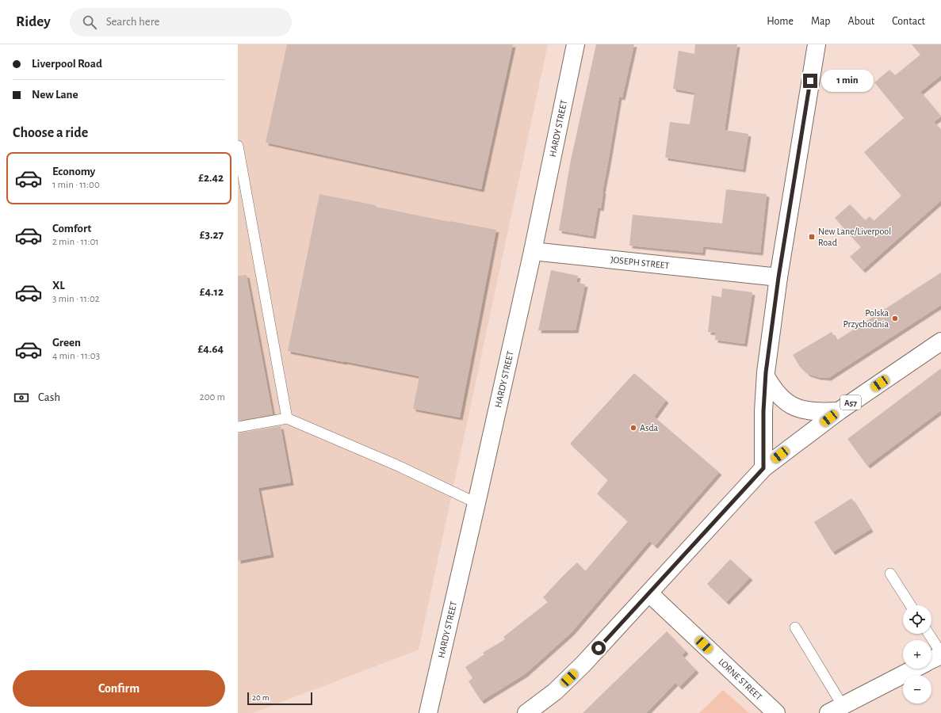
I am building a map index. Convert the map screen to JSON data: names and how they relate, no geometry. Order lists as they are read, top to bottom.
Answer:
{
  "streets": {
    "street": [
      "HARDY STREET",
      "JOSEPH STREET",
      "A57",
      "LORNE STREET"
    ]
  },
  "crossings": [
    ["HARDY STREET", "JOSEPH STREET"],
    ["A57", "LORNE STREET"]
  ],
  "places": {
    "transit": ["New Lane/Liverpool Road"],
    "other": ["Polska Przychodnia", "Asda"]
  },
  "scale_bar": "20 m",
  "page": {
    "header": "Ridey",
    "search": "Search here",
    "nav": [
      "Home",
      "Map",
      "About",
      "Contact"
    ],
    "banner": ["Liverpool Road", "New Lane"],
    "bubble": "1 min",
    "heading": "Choose a ride",
    "list": [
      {
        "name": "Economy",
        "note": "1 min · 11:00",
        "value": "£2.42"
      },
      {
        "name": "Comfort",
        "note": "2 min · 11:01",
        "value": "£3.27"
      },
      {
        "name": "XL",
        "note": "3 min · 11:02",
        "value": "£4.12"
      },
      {
        "name": "Green",
        "note": "4 min · 11:03",
        "value": "£4.64"
      }
    ],
    "pay": ["Cash", "200 m"],
    "map_buttons": ["+", "−"],
    "buttons": "Confirm",
    "scale": "20 m"
  }
}
